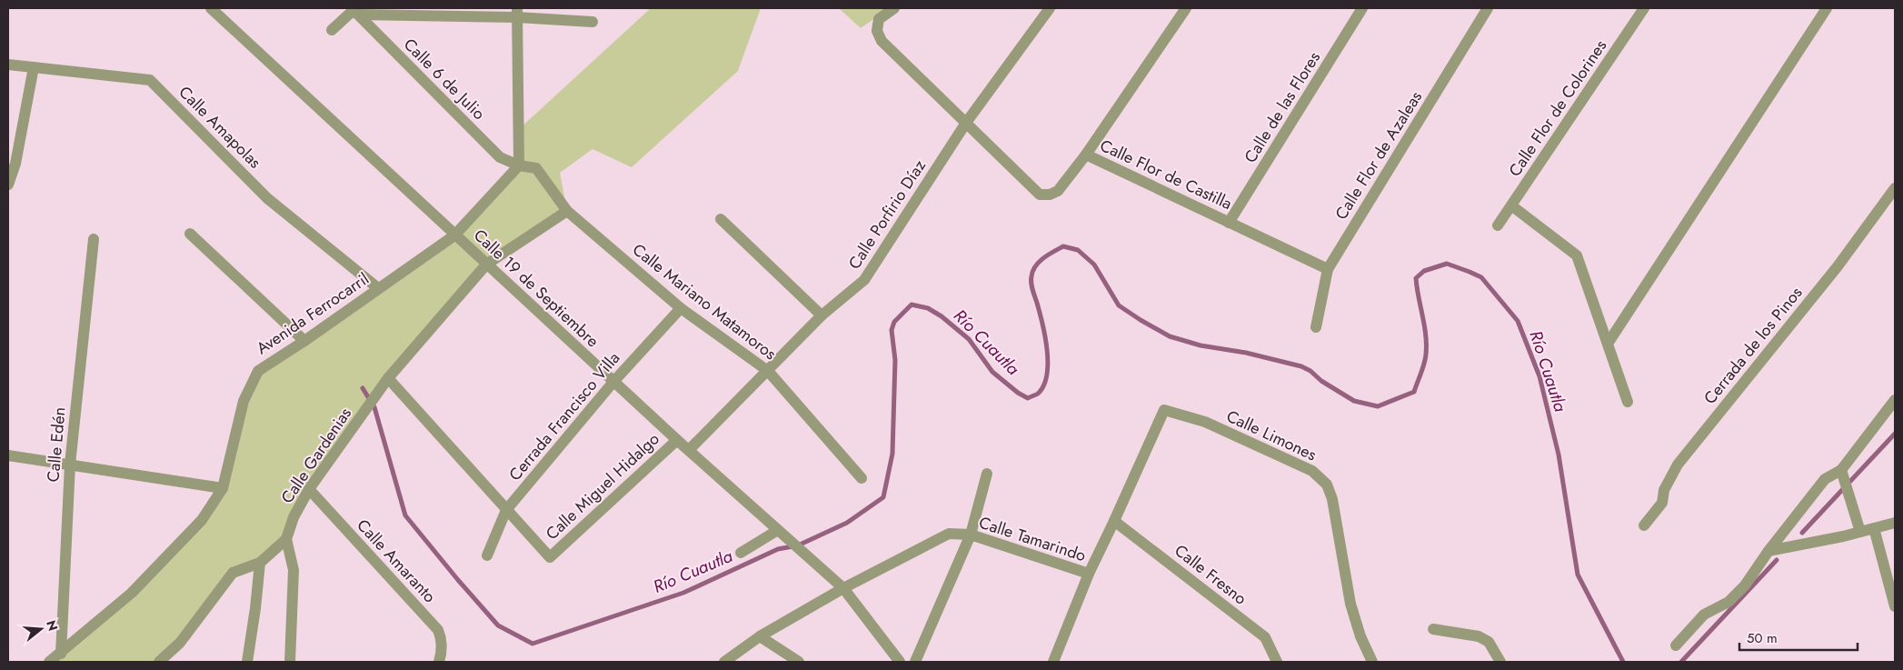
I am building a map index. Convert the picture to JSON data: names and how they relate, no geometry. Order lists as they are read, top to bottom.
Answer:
{
  "streets": {
    "street": [
      "Calle 6 de Julio",
      "Calle de las Flores",
      "Calle Flor de Colorines",
      "Calle Amapolas",
      "Calle Flor de Azaleas",
      "Calle Flor de Castilla",
      "Calle Porfirio Díaz",
      "Calle 19 de Septiembre",
      "Calle Mariano Matamoros",
      "Avenida Ferrocarril",
      "Cerrada de los Pinos",
      "Cerrada Francisco Villa",
      "Calle Limones",
      "Calle Edén",
      "Calle Gardenias",
      "Calle Miguel Hidalgo",
      "Calle Tamarindo",
      "Calle Amaranto",
      "Calle Fresno"
    ]
  },
  "crossings": [
    ["Calle 6 de Julio", "Calle Mariano Matamoros"],
    ["Calle 6 de Julio", "Avenida Ferrocarril"],
    ["Calle de las Flores", "Calle Flor de Castilla"],
    ["Calle Amapolas", "Avenida Ferrocarril"],
    ["Calle Flor de Azaleas", "Calle Flor de Castilla"],
    ["Calle Flor de Castilla", "Calle Porfirio Díaz"],
    ["Calle Porfirio Díaz", "Calle 19 de Septiembre"],
    ["Calle Porfirio Díaz", "Calle Mariano Matamoros"],
    ["Calle 19 de Septiembre", "Avenida Ferrocarril"],
    ["Calle 19 de Septiembre", "Cerrada Francisco Villa"],
    ["Calle 19 de Septiembre", "Calle Gardenias"],
    ["Calle 19 de Septiembre", "Calle Miguel Hidalgo"],
    ["Calle 19 de Septiembre", "Calle Tamarindo"],
    ["Calle Mariano Matamoros", "Avenida Ferrocarril"],
    ["Calle Mariano Matamoros", "Cerrada Francisco Villa"],
    ["Avenida Ferrocarril", "Calle Edén"],
    ["Cerrada Francisco Villa", "Calle Miguel Hidalgo"],
    ["Calle Limones", "Calle Fresno"],
    ["Calle Gardenias", "Calle Amaranto"]
  ],
  "water": ["Río Cuautla"],
  "scale_bar": "50 m",
  "north": "right"
}
